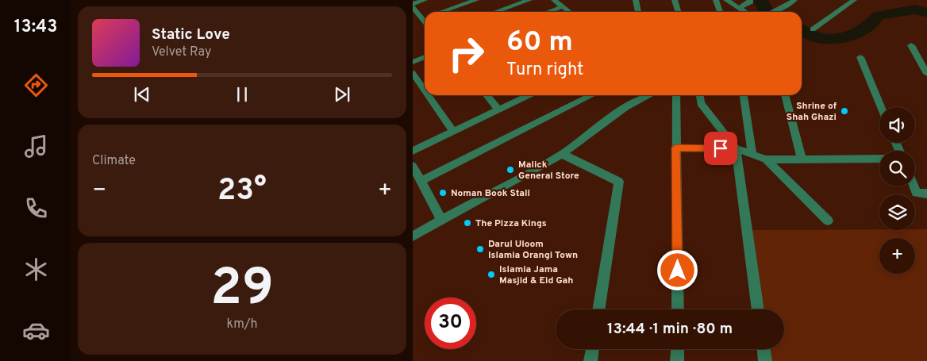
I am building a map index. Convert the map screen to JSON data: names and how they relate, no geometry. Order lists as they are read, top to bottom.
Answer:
{
  "places": [
    "Shrine of Shah Ghazi",
    "Malick General Store",
    "Noman Book Stall",
    "The Pizza Kings",
    "Darul Uloom Islamia Orangi Town",
    "Islamia Jama Masjid & Eid Gah"
  ],
  "page": {
    "tabs": "13:43",
    "turn": ["60 m", "Turn right"],
    "song": ["Static Love", "Velvet Ray"],
    "map_buttons": "+",
    "tile": [
      "Climate",
      ["29", "km/h"]
    ],
    "heat": ["−", "23°", "+"],
    "limit": "30",
    "trip": "13:44 · 1 min · 80 m"
  }
}
